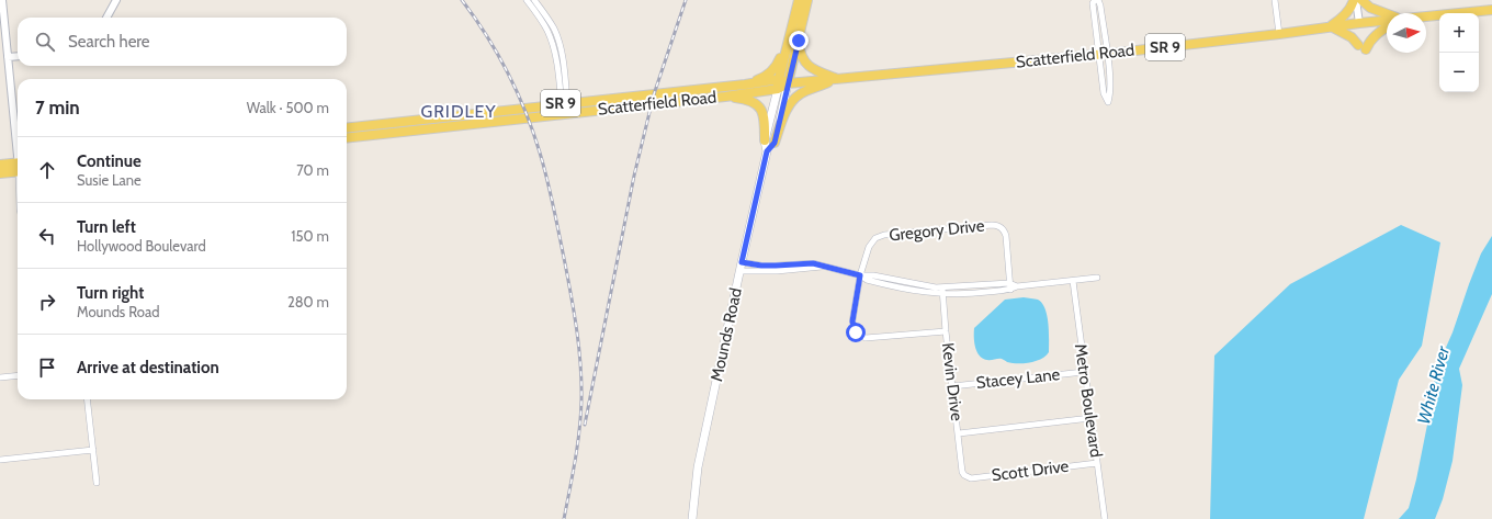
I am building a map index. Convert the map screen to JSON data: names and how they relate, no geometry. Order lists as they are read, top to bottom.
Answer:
{
  "streets": {
    "main road": ["SR 9", "Scatterfield Road", "Mounds Road"],
    "street": [
      "Gregory Drive",
      "Stacey Lane",
      "Kevin Drive",
      "Metro Boulevard",
      "Scott Drive"
    ]
  },
  "crossings": [
    ["Scatterfield Road", "Mounds Road"],
    ["Gregory Drive", "Kevin Drive"],
    ["Stacey Lane", "Kevin Drive"],
    ["Stacey Lane", "Metro Boulevard"],
    ["Kevin Drive", "Scott Drive"],
    ["Metro Boulevard", "Scott Drive"]
  ],
  "districts": ["GRIDLEY"],
  "water": ["White River"],
  "north": "right",
  "page": {
    "map_buttons": ["+", "−"],
    "search": "Search here",
    "heading": ["7 min", "Walk · 500 m"],
    "list": [
      ["Continue", "Susie Lane", "70 m"],
      ["Turn left", "Hollywood Boulevard", "150 m"],
      ["Turn right", "Mounds Road", "280 m"],
      "Arrive at destination"
    ]
  }
}
